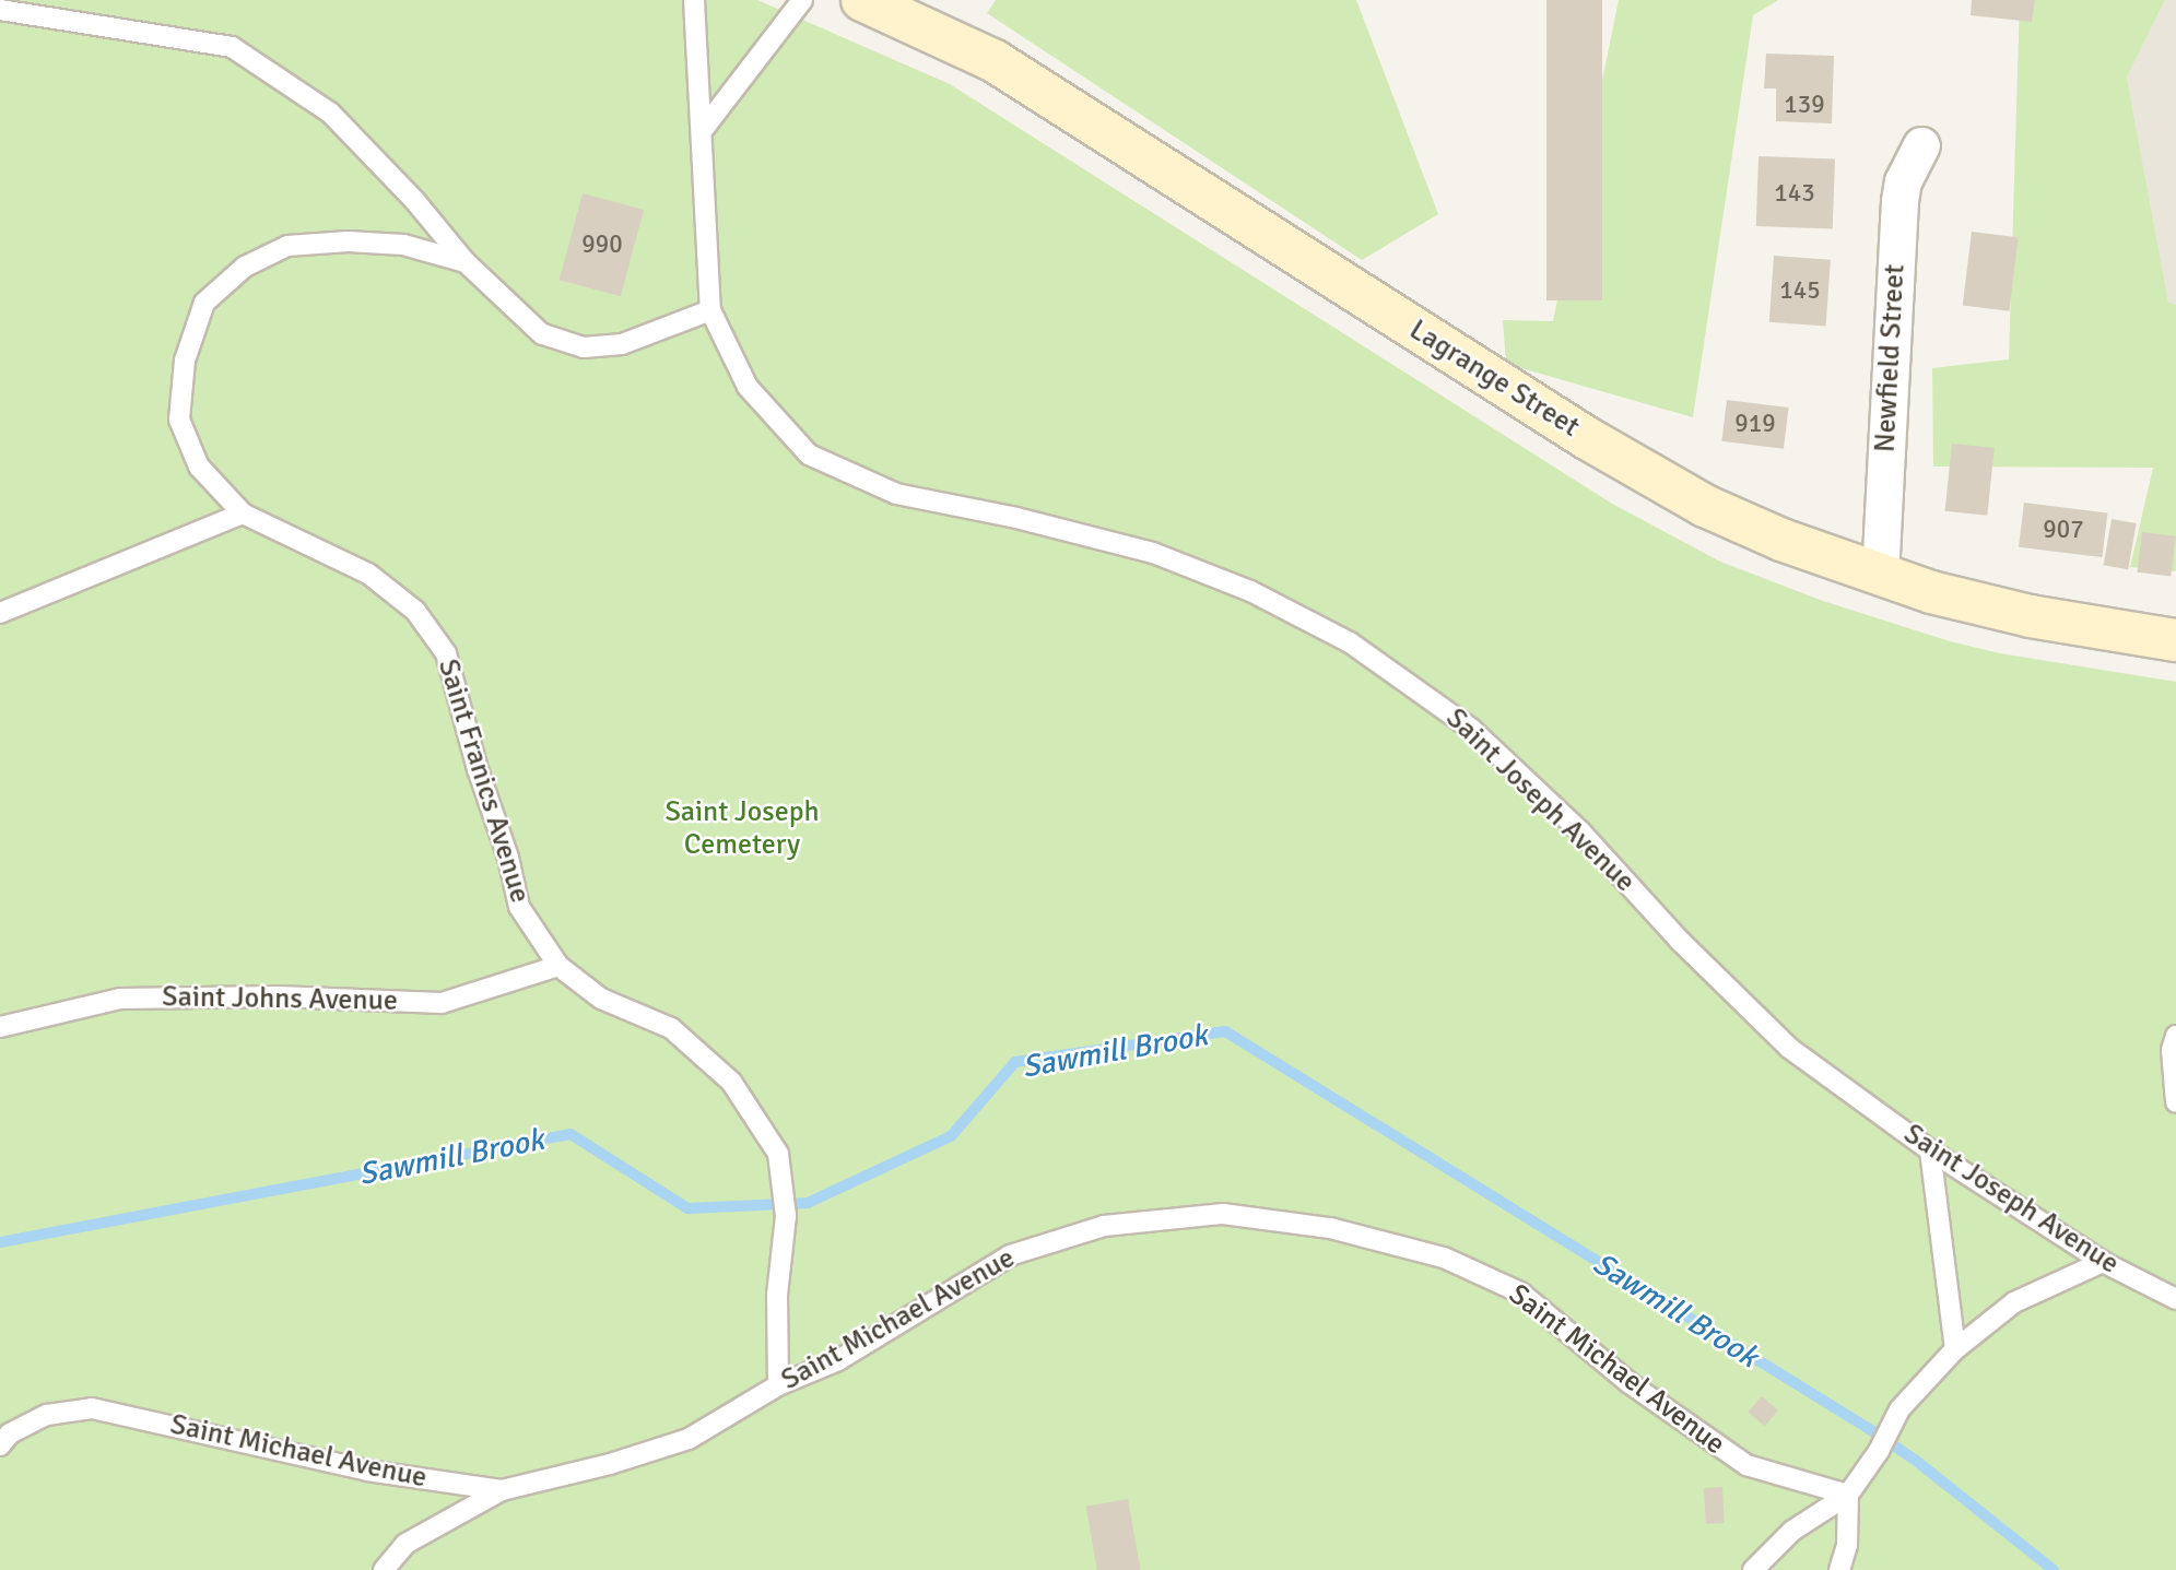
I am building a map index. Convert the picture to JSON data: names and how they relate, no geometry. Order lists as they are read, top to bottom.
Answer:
{
  "streets": {
    "main road": ["Lagrange Street"],
    "street": ["Newfield Street"],
    "lane": [
      "Saint Franics Avenue",
      "Saint Joseph Avenue",
      "Saint Johns Avenue",
      "Saint Michael Avenue"
    ]
  },
  "crossings": [
    ["Newfield Street", "Lagrange Street"],
    ["Saint Franics Avenue", "Saint Joseph Avenue"],
    ["Saint Franics Avenue", "Saint Johns Avenue"]
  ],
  "water": ["Sawmill Brook"],
  "parks": ["Saint Joseph Cemetery"],
  "house_numbers": [
    "139",
    "143",
    "990",
    "145",
    "919",
    "907"
  ]
}
